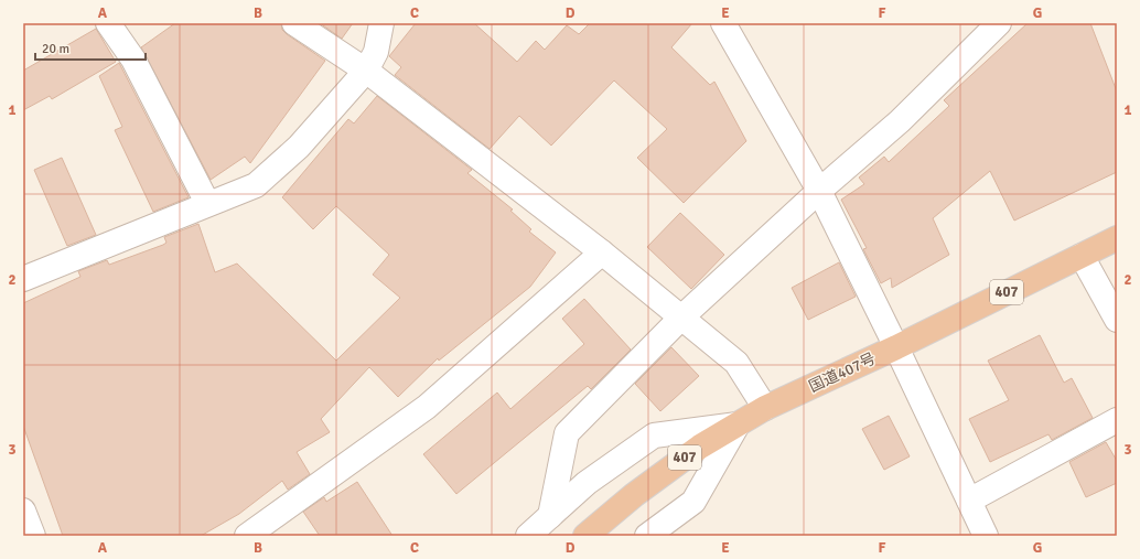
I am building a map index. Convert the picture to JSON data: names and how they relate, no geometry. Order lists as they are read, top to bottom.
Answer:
{
  "streets": {
    "highway": ["407", "国道407号"]
  },
  "scale_bar": "20 m",
  "grid": {
    "columns": [
      "A",
      "B",
      "C",
      "D",
      "E",
      "F",
      "G"
    ],
    "rows": ["1", "2", "3"]
  }
}
